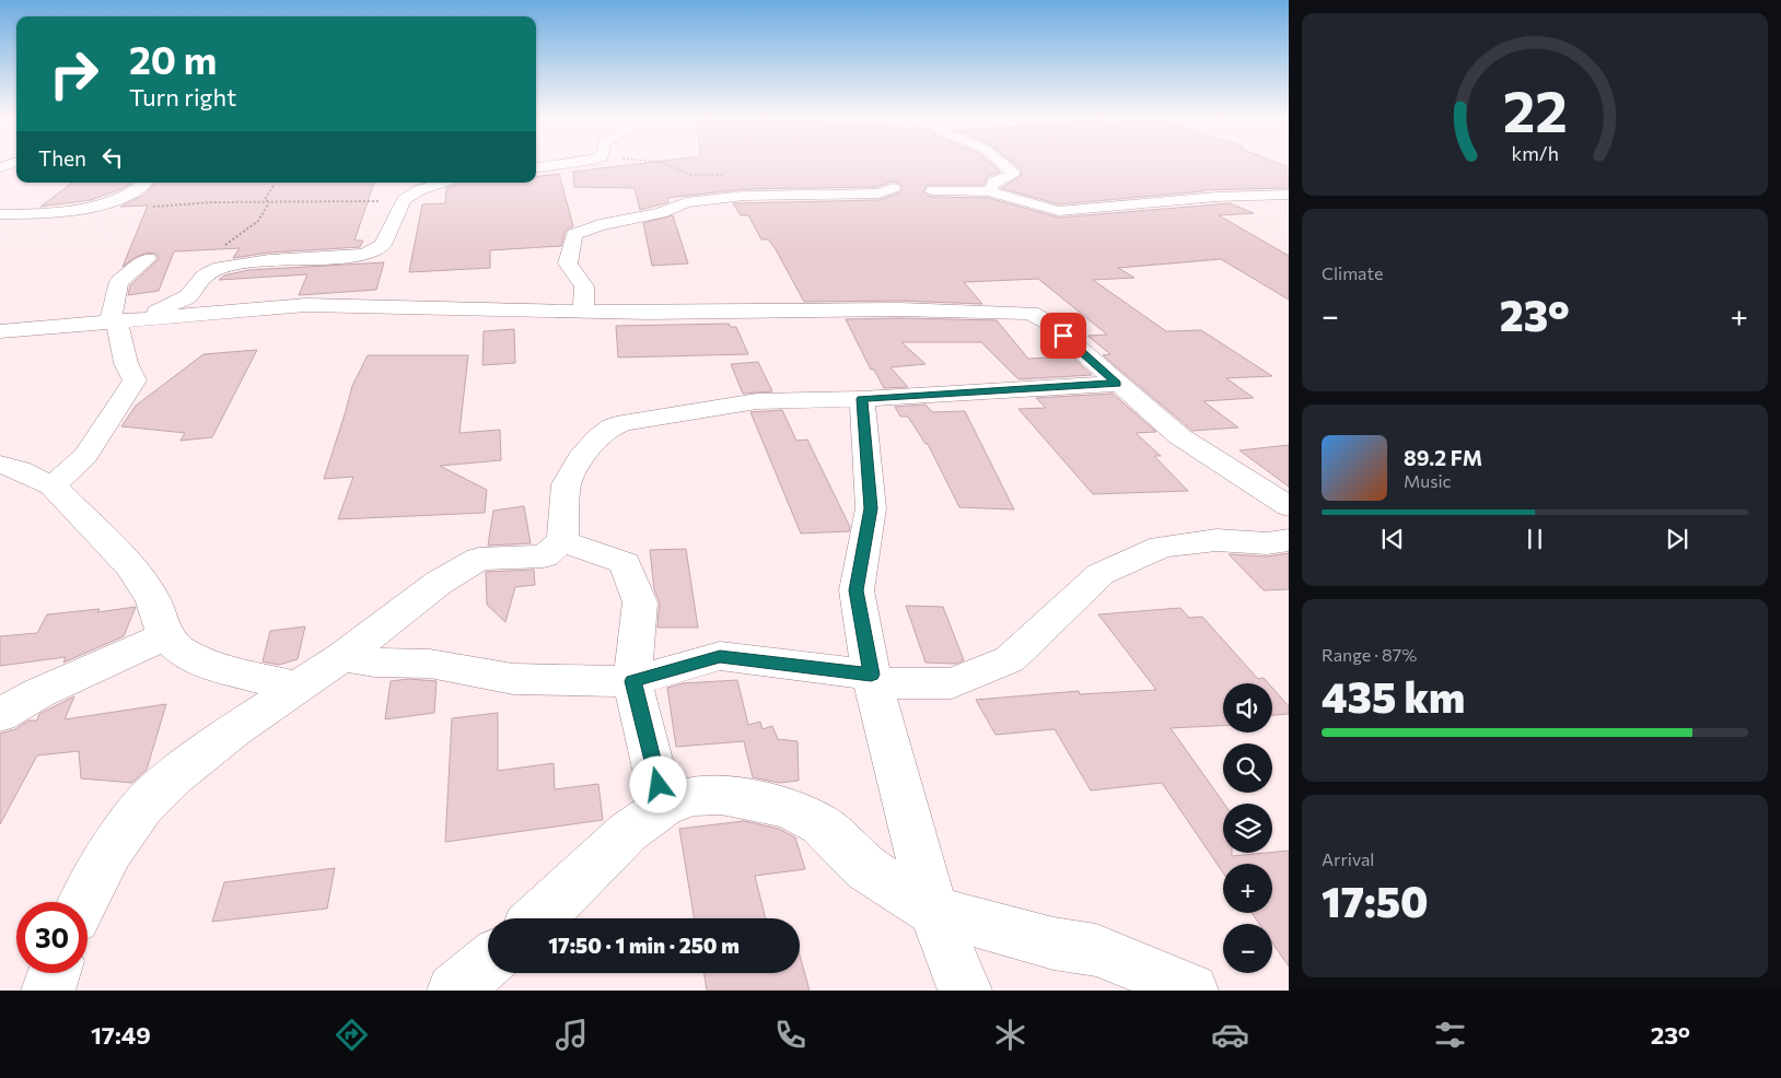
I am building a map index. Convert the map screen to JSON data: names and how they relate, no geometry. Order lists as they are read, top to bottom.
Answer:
{
  "page": {
    "turn": ["20 m", "Turn right"],
    "then": "Then",
    "tile": [
      "Climate",
      ["Range · 87%", "435 km"],
      ["Arrival", "17:50"]
    ],
    "heat": ["−", "23°", "+"],
    "song": ["89.2 FM", "Music"],
    "map_buttons": ["+", "−"],
    "limit": "30",
    "trip": "17:50 · 1 min · 250 m",
    "tabs": ["17:49", "23°"],
    "gauge": ["22", "km/h"]
  }
}
